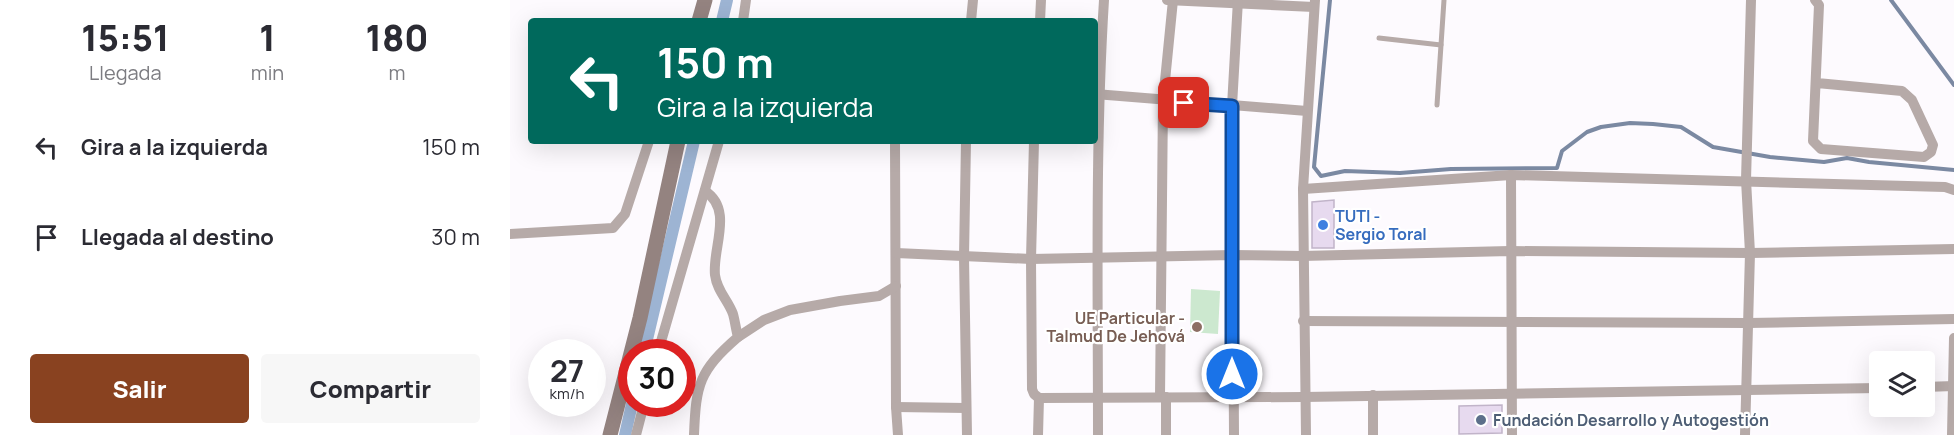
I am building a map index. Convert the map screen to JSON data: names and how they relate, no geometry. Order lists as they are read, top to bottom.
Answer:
{
  "places": ["TUTI - Sergio Toral", "UE Particular - Talmud De Jehová", "Fundación Desarrollo y Autogestión"],
  "page": {
    "eta": [
      "15:51",
      "Llegada",
      "1",
      "min",
      "180",
      "m"
    ],
    "turn": ["150 m", "Gira a la izquierda"],
    "list": [
      {
        "name": "Gira a la izquierda",
        "value": "150 m"
      },
      {
        "name": "Llegada al destino",
        "value": "30 m"
      }
    ],
    "speed": "27 km/h",
    "limit": "30",
    "buttons": ["Salir", "Compartir"]
  }
}
